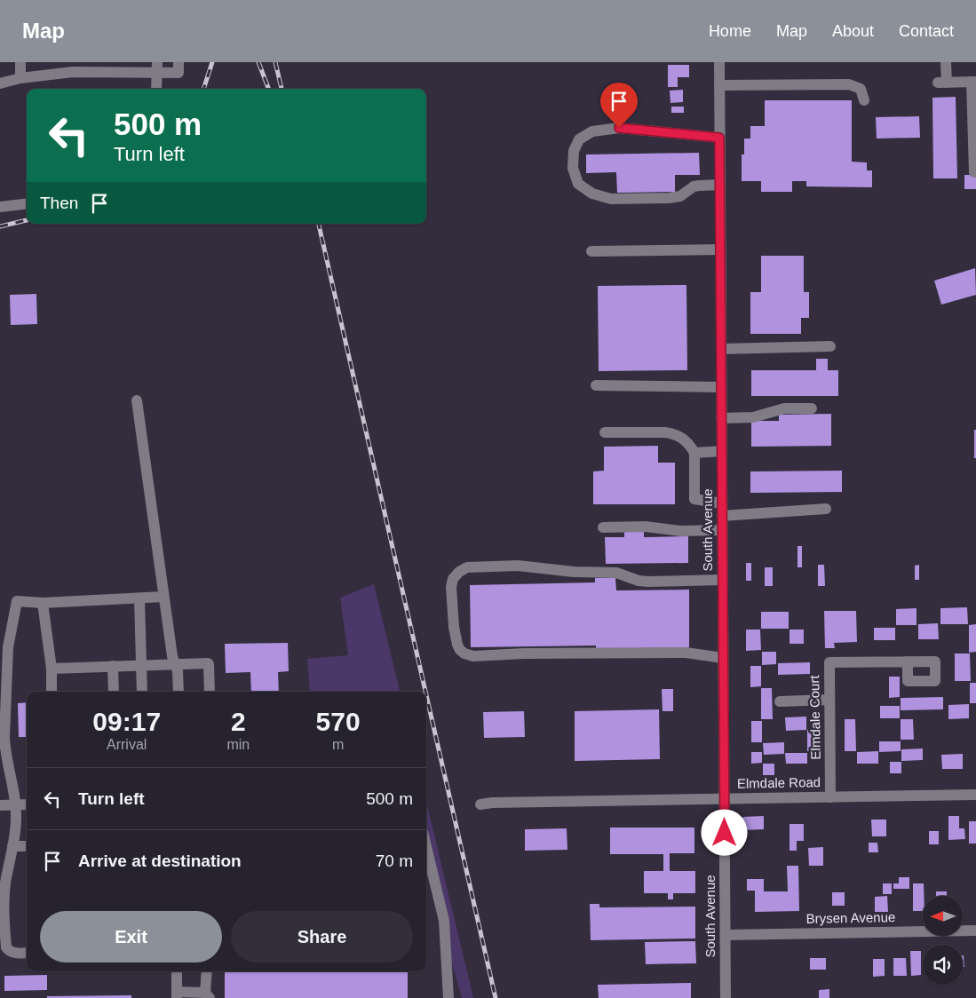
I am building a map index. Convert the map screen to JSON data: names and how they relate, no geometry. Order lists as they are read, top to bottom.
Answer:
{
  "streets": {
    "street": [
      "South Avenue",
      "Elmdale Court",
      "Elmdale Road",
      "Brysen Avenue"
    ]
  },
  "crossings": [
    ["South Avenue", "Elmdale Road"],
    ["South Avenue", "Brysen Avenue"],
    ["Elmdale Court", "Elmdale Road"]
  ],
  "north": "left",
  "page": {
    "header": "Map",
    "nav": [
      "Home",
      "Map",
      "About",
      "Contact"
    ],
    "turn": ["500 m", "Turn left"],
    "then": "Then",
    "eta": [
      "09:17",
      "Arrival",
      "2",
      "min",
      "570",
      "m"
    ],
    "list": [
      {
        "name": "Turn left",
        "value": "500 m"
      },
      {
        "name": "Arrive at destination",
        "value": "70 m"
      }
    ],
    "buttons": ["Exit", "Share"]
  }
}
